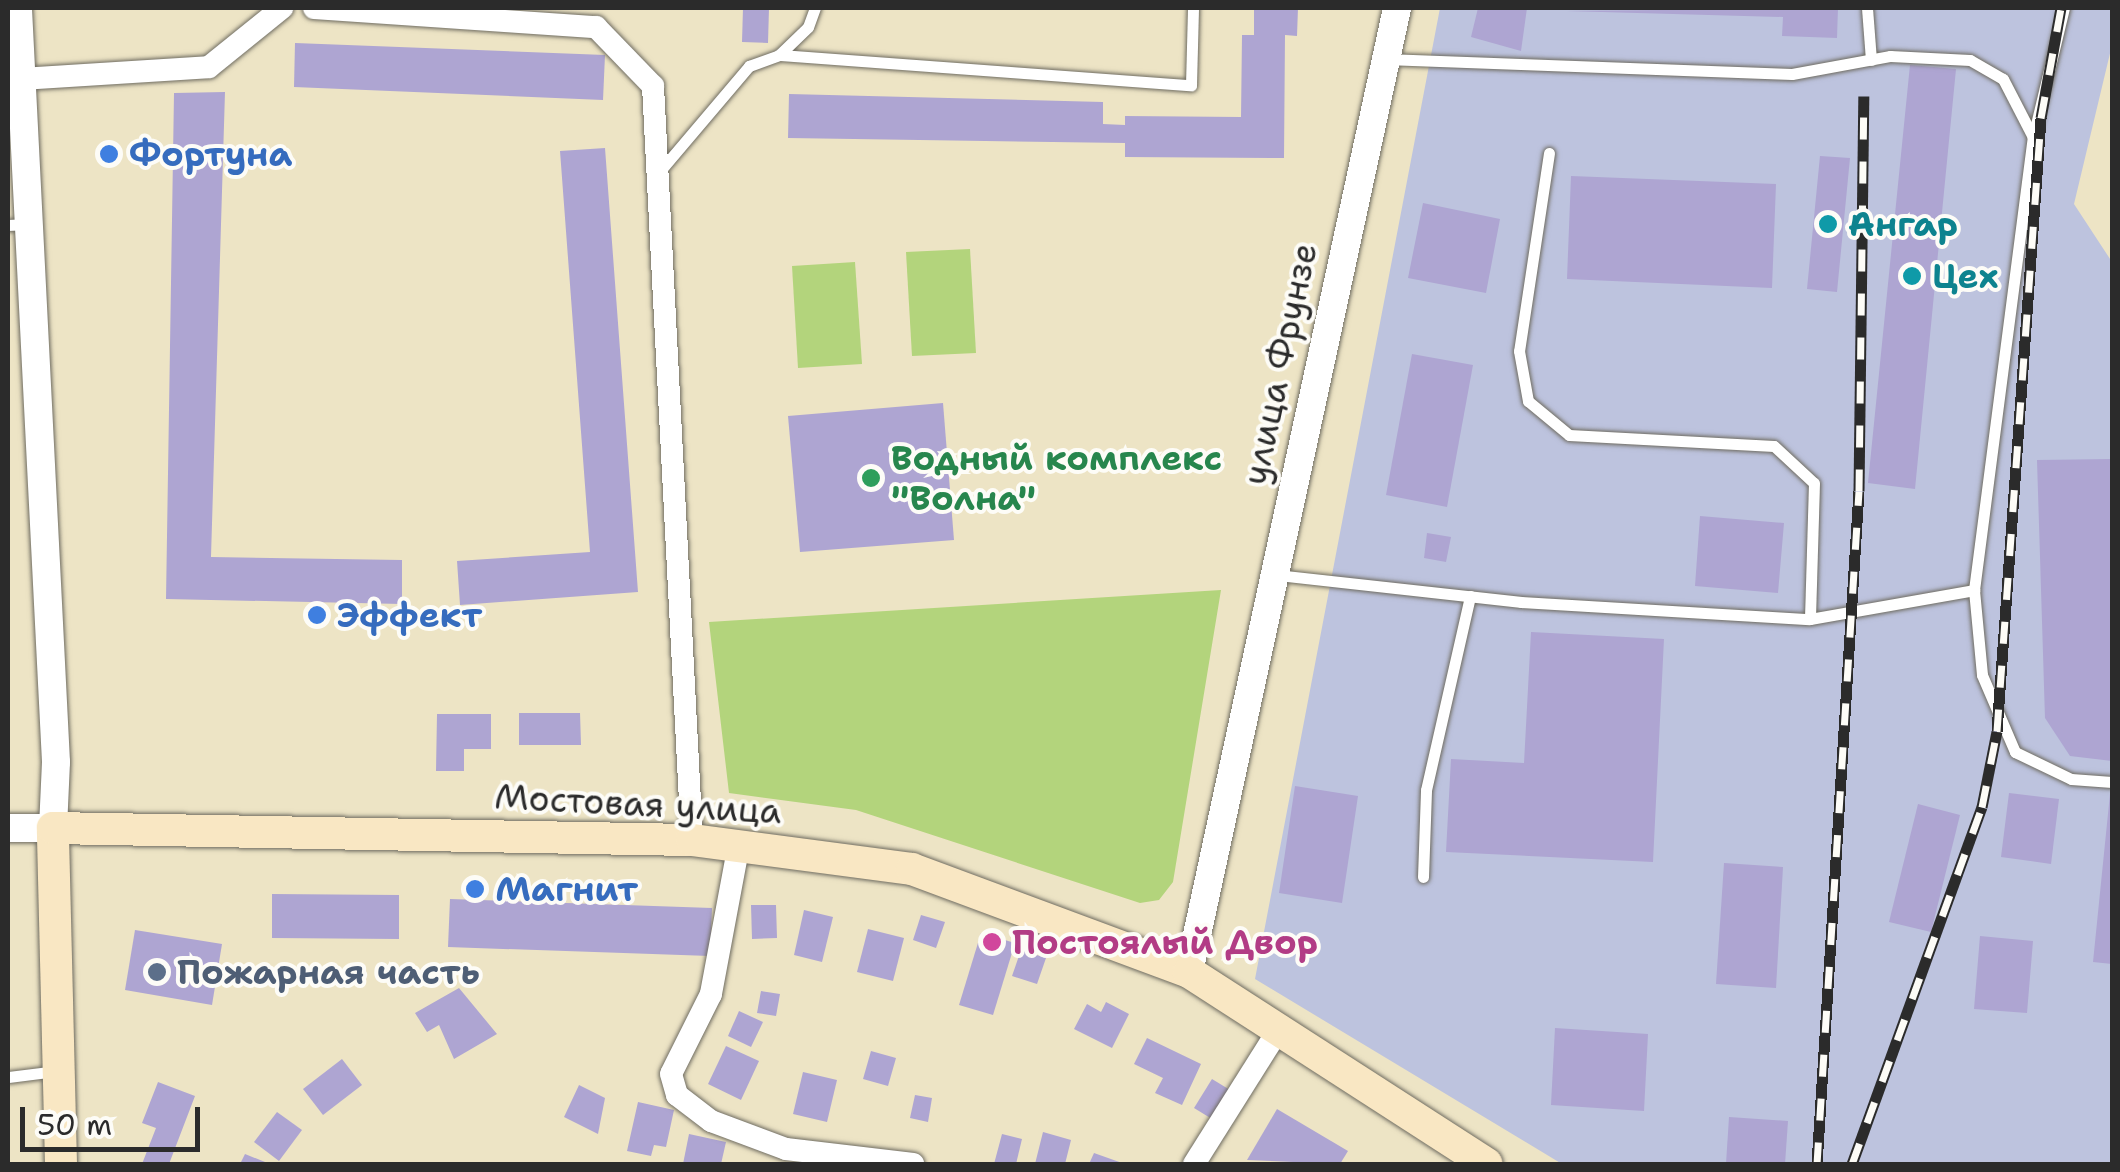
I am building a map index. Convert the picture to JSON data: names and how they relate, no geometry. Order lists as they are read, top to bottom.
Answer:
{
  "streets": {
    "main road": ["Мостовая улица"],
    "street": ["улица Фрунзе"]
  },
  "crossings": [
    ["улица Фрунзе", "Мостовая улица"]
  ],
  "places": [
    "Фортуна",
    "Ангар",
    "Цех",
    "Водный комплекс \"Волна\"",
    "Эффект",
    "Магнит",
    "Постоялый Двор",
    "Пожарная часть"
  ],
  "scale_bar": "50 m"
}
